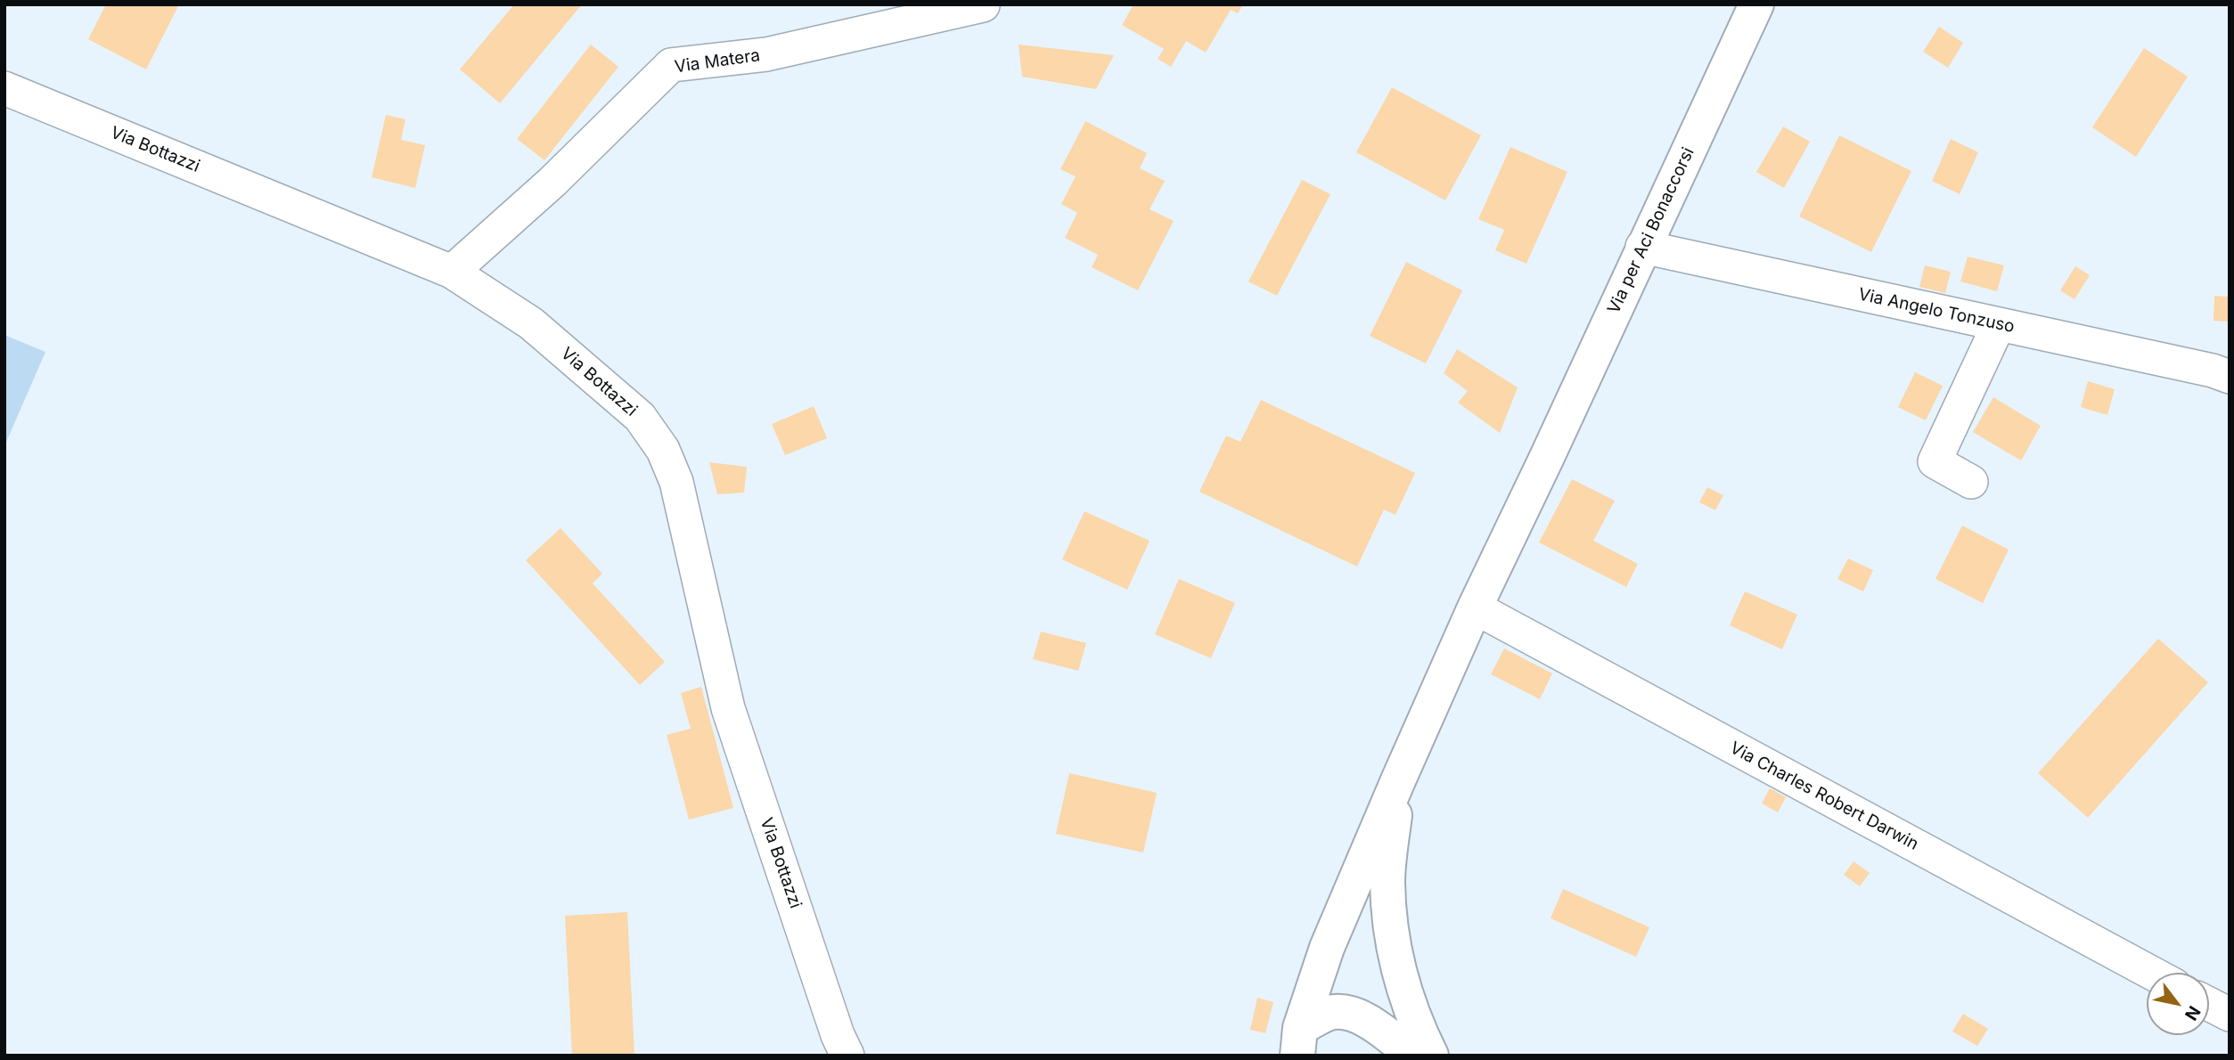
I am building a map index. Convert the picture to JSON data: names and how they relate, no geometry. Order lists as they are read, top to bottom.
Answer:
{
  "streets": {
    "main road": ["Via per Aci Bonaccorsi"],
    "street": [
      "Via Matera",
      "Via Bottazzi",
      "Via Angelo Tonzuso",
      "Via Charles Robert Darwin"
    ]
  },
  "crossings": [
    ["Via Matera", "Via Bottazzi"],
    ["Via per Aci Bonaccorsi", "Via Angelo Tonzuso"],
    ["Via per Aci Bonaccorsi", "Via Charles Robert Darwin"]
  ],
  "north": "bottom right"
}
